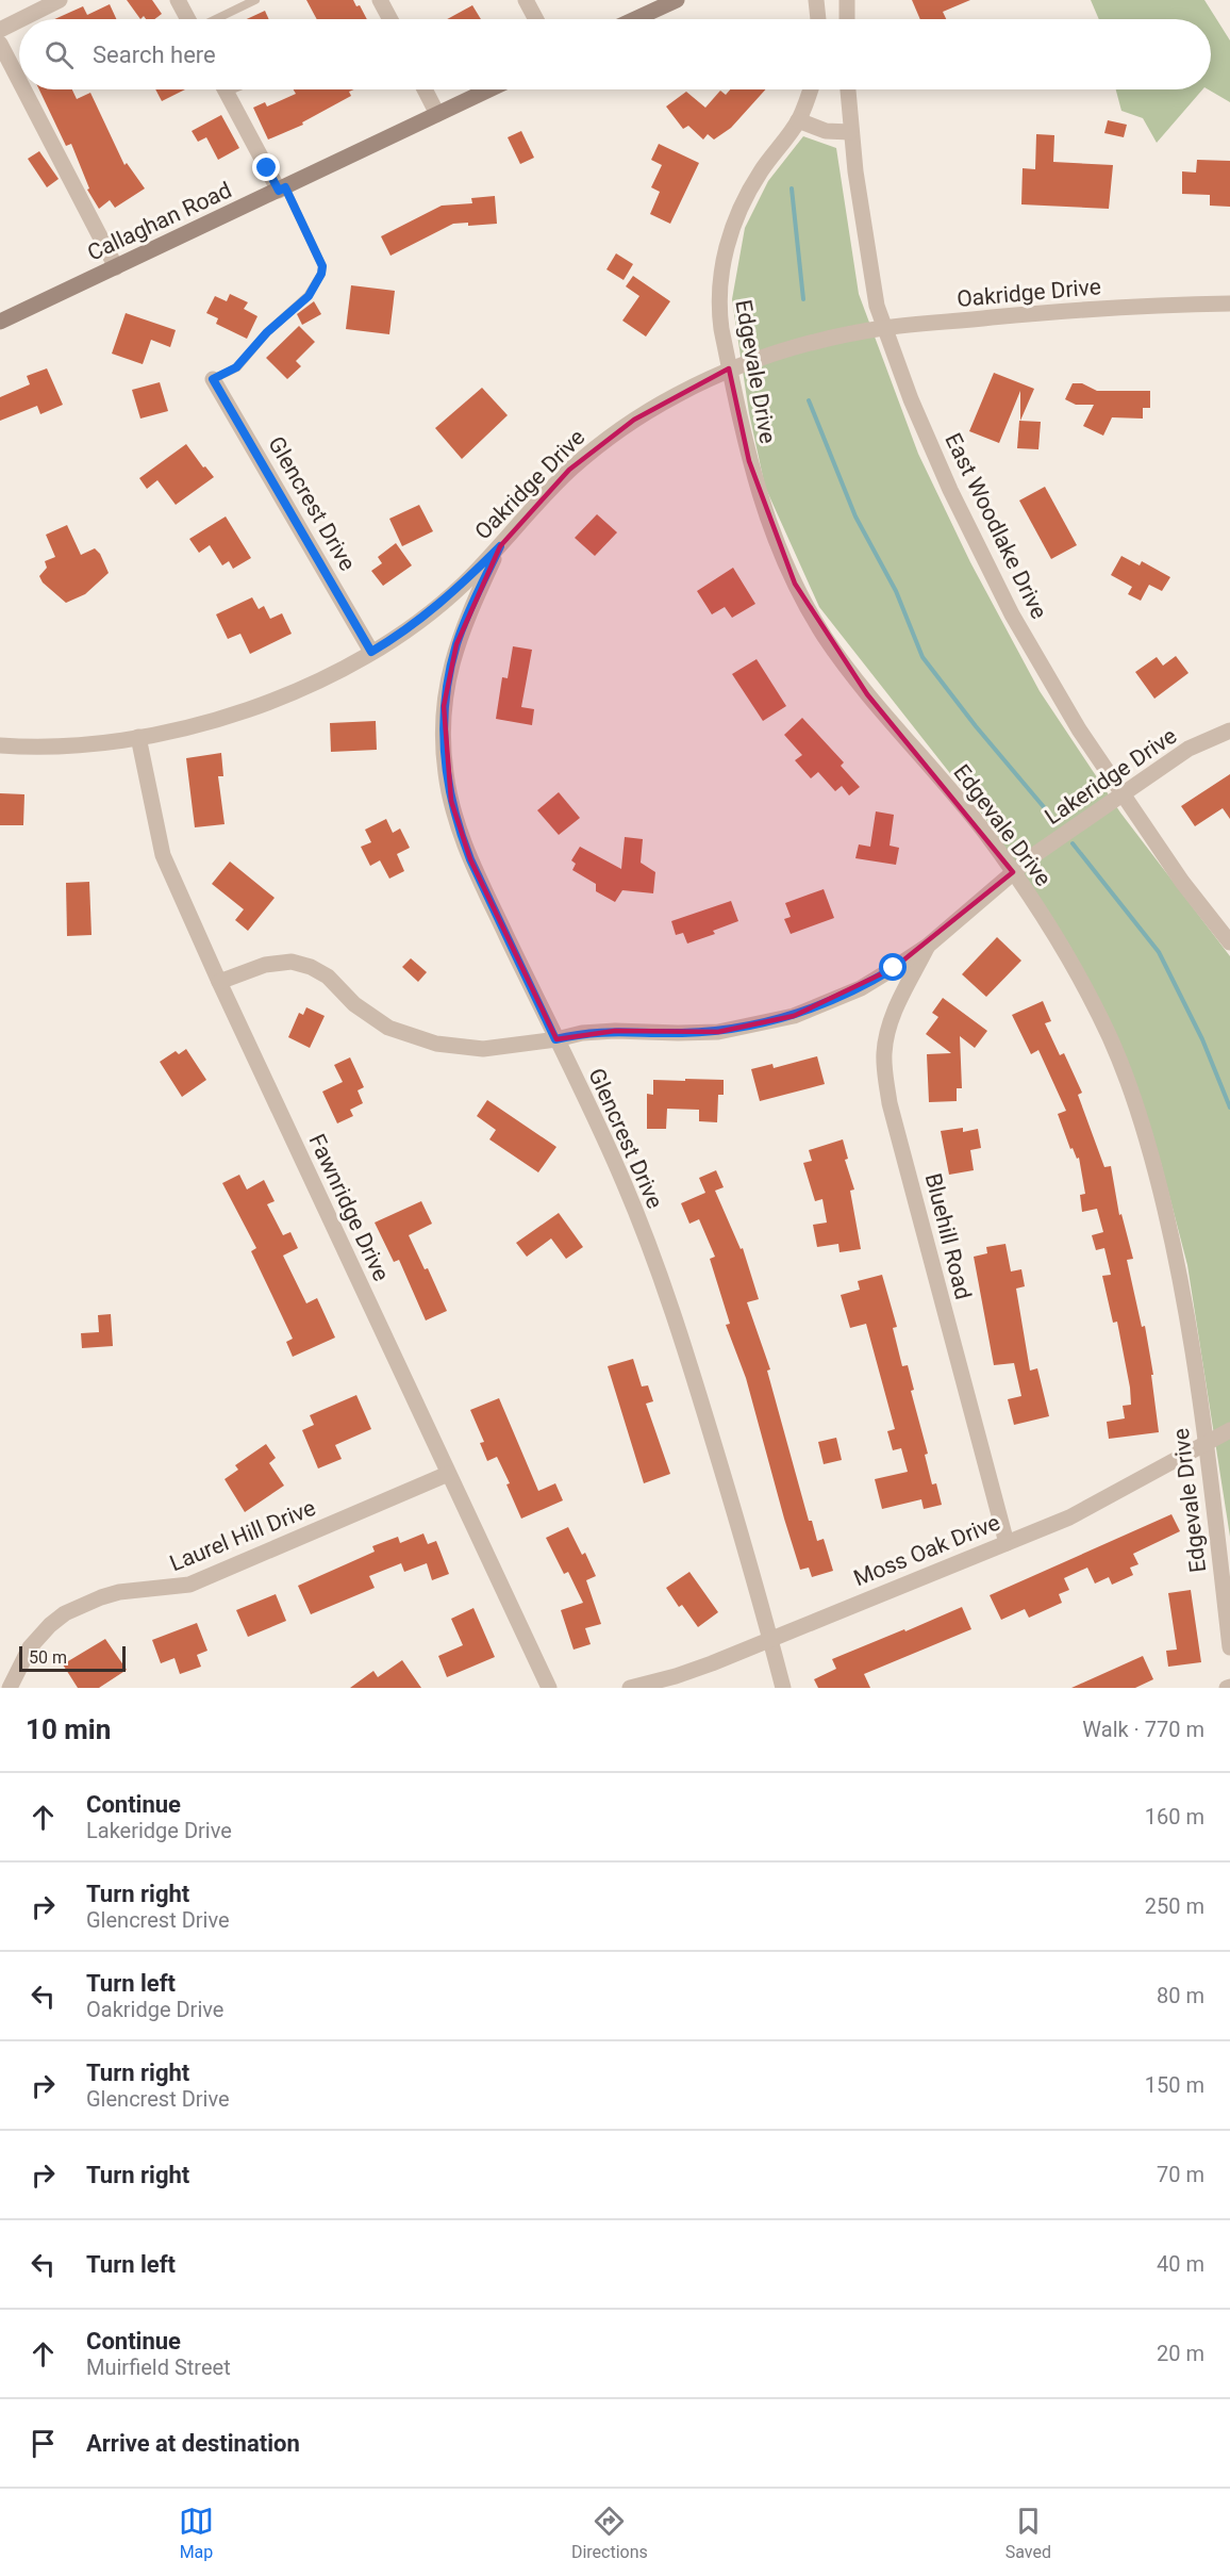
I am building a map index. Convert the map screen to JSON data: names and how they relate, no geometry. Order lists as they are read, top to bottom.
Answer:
{
  "streets": {
    "main road": ["Callaghan Road"],
    "street": [
      "Oakridge Drive",
      "Edgevale Drive",
      "Glencrest Drive",
      "East Woodlake Drive",
      "Lakeridge Drive",
      "Fawnridge Drive",
      "Bluehill Road",
      "Laurel Hill Drive",
      "Moss Oak Drive"
    ]
  },
  "crossings": [
    ["Oakridge Drive", "Edgevale Drive"],
    ["Oakridge Drive", "Glencrest Drive"],
    ["Oakridge Drive", "East Woodlake Drive"],
    ["Oakridge Drive", "Fawnridge Drive"],
    ["Edgevale Drive", "Lakeridge Drive"],
    ["Edgevale Drive", "Moss Oak Drive"],
    ["Glencrest Drive", "Lakeridge Drive"],
    ["Glencrest Drive", "Moss Oak Drive"],
    ["East Woodlake Drive", "Lakeridge Drive"],
    ["Lakeridge Drive", "Fawnridge Drive"],
    ["Lakeridge Drive", "Bluehill Road"],
    ["Fawnridge Drive", "Laurel Hill Drive"],
    ["Bluehill Road", "Moss Oak Drive"]
  ],
  "scale_bar": "50 m",
  "page": {
    "search": "Search here",
    "scale": "50 m",
    "heading": ["10 min", "Walk · 770 m"],
    "list": [
      ["Continue", "Lakeridge Drive", "160 m"],
      ["Turn right", "Glencrest Drive", "250 m"],
      ["Turn left", "Oakridge Drive", "80 m"],
      ["Turn right", "Glencrest Drive", "150 m"],
      ["Turn right", "70 m"],
      ["Turn left", "40 m"],
      ["Continue", "Muirfield Street", "20 m"],
      "Arrive at destination"
    ],
    "nav": ["Map", "Directions", "Saved"]
  }
}
